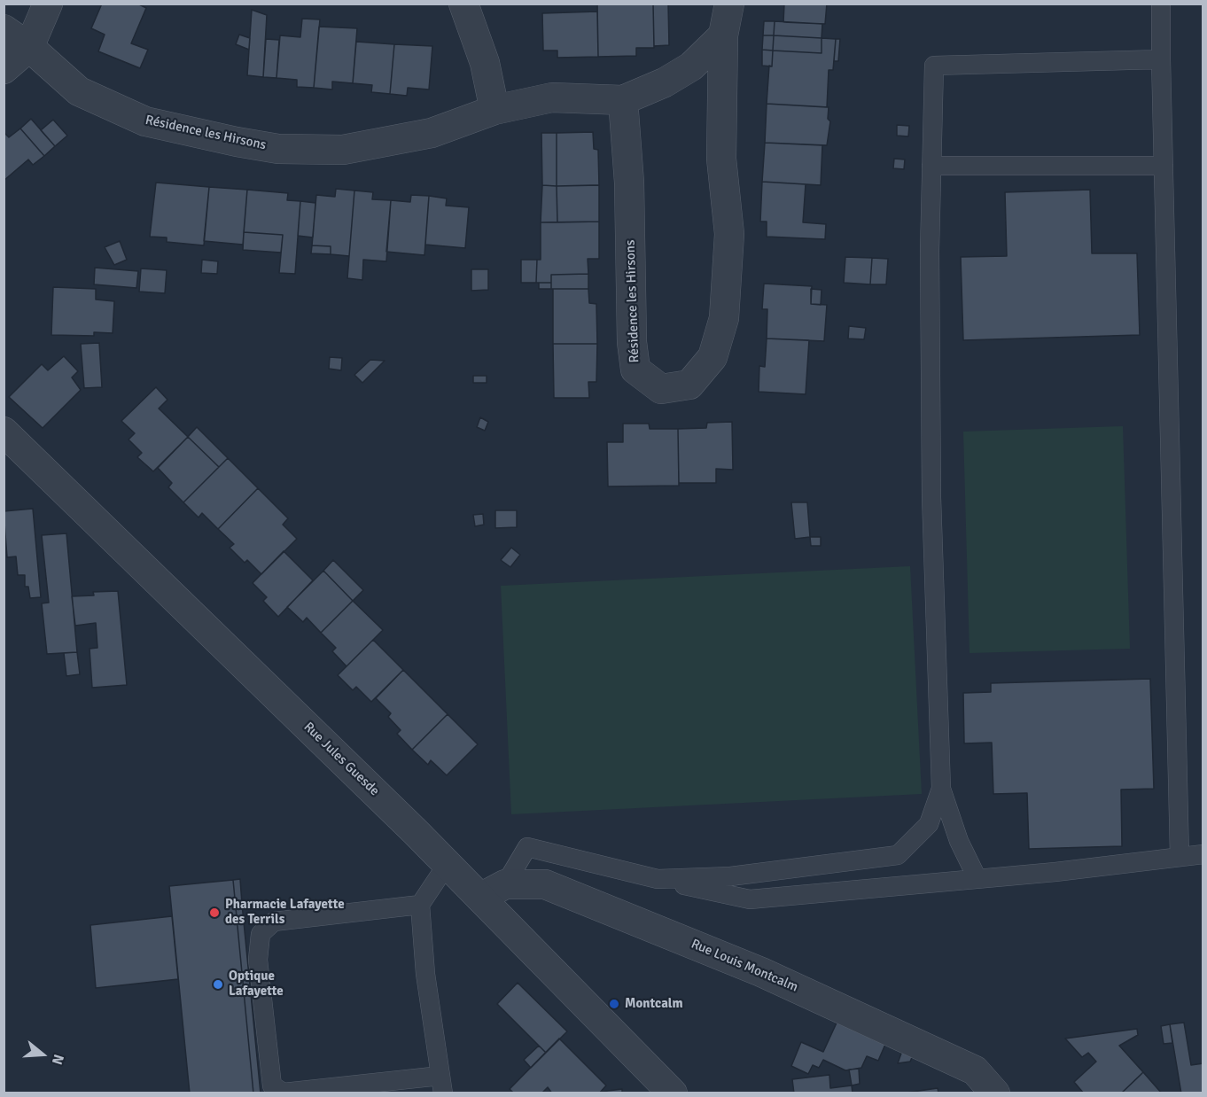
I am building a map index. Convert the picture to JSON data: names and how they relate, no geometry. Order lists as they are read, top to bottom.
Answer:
{
  "streets": {
    "street": ["Résidence les Hirsons", "Rue Jules Guesde", "Rue Louis Montcalm"]
  },
  "crossings": [
    ["Rue Jules Guesde", "Rue Louis Montcalm"]
  ],
  "places": ["Pharmacie Lafayette des Terrils", "Optique Lafayette", "Montcalm"],
  "north": "right"
}
